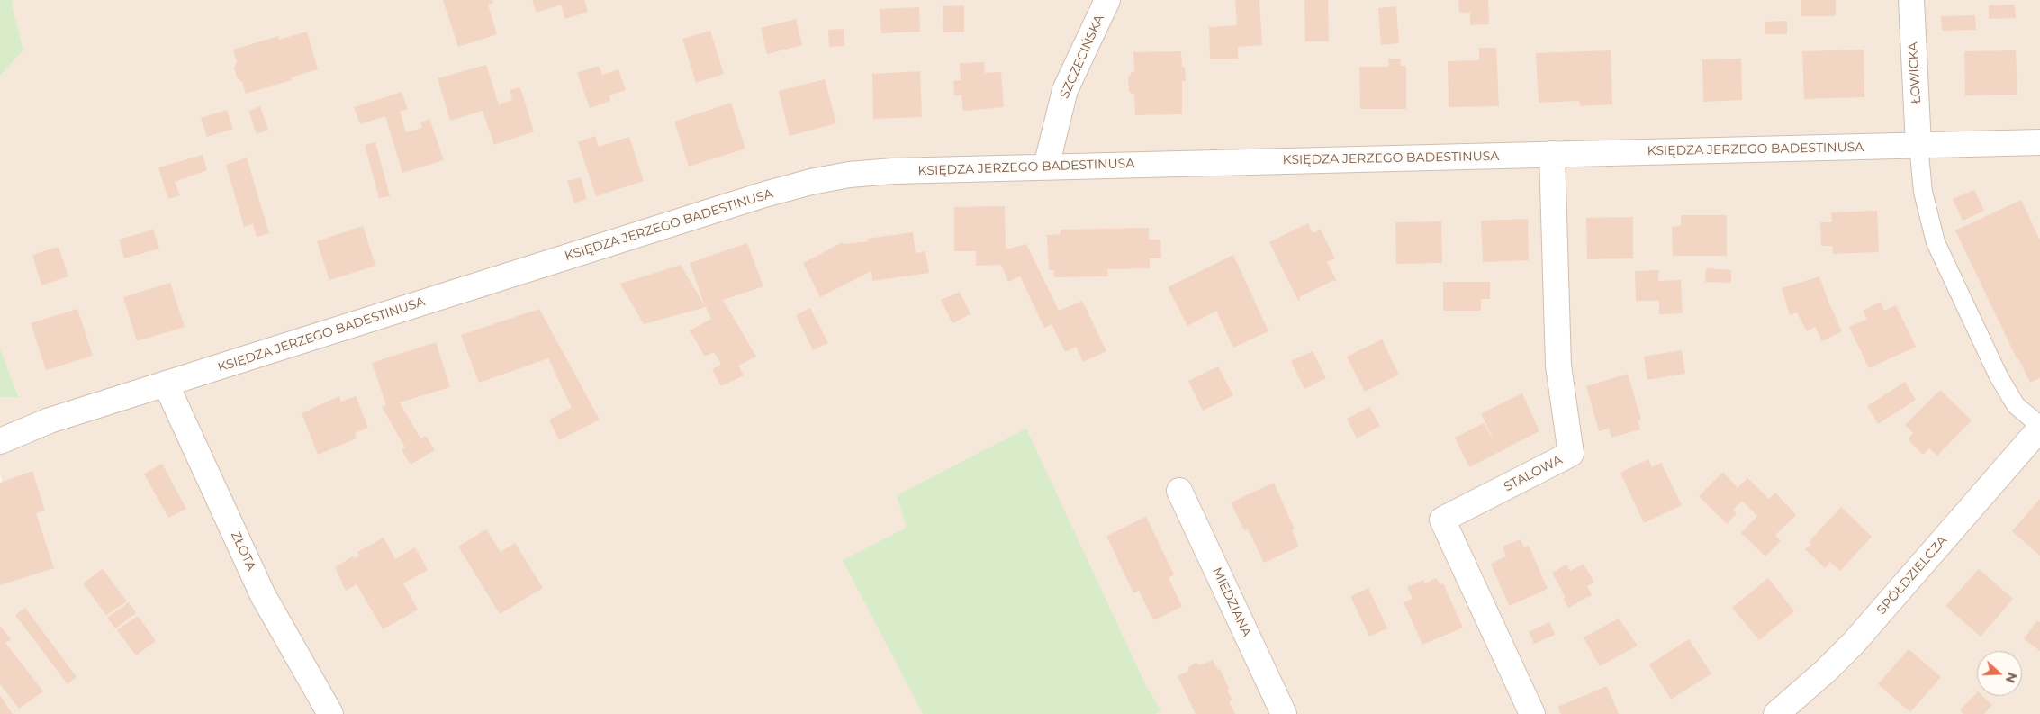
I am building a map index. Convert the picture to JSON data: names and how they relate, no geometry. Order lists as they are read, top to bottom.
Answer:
{
  "streets": {
    "street": [
      "SZCZECIŃSKA",
      "ŁOWICKA",
      "KSIĘDZA JERZEGO BADESTINUSA",
      "STALOWA",
      "ZŁOTA",
      "SPÓŁDZIELCZA",
      "MIEDZIANA"
    ]
  },
  "crossings": [
    ["SZCZECIŃSKA", "KSIĘDZA JERZEGO BADESTINUSA"],
    ["ŁOWICKA", "KSIĘDZA JERZEGO BADESTINUSA"],
    ["KSIĘDZA JERZEGO BADESTINUSA", "STALOWA"],
    ["KSIĘDZA JERZEGO BADESTINUSA", "ZŁOTA"]
  ],
  "north": "right"
}
